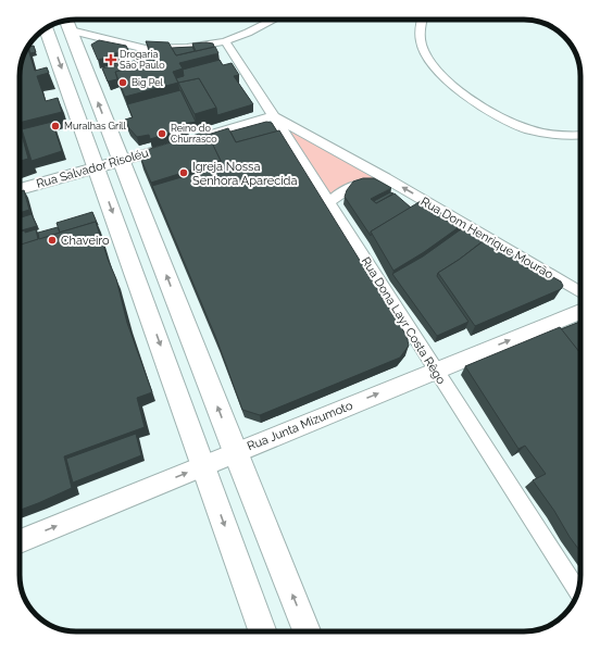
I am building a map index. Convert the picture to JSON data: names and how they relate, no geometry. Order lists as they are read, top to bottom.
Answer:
{
  "streets": {
    "street": [
      "Rua Salvador Risoléu",
      "Rua Dom Henrique Mourão",
      "Rua Dona Layr Costa Rêgo",
      "Rua Junta Mizumoto"
    ]
  },
  "crossings": [
    ["Rua Dom Henrique Mourão", "Rua Dona Layr Costa Rêgo"],
    ["Rua Dona Layr Costa Rêgo", "Rua Junta Mizumoto"]
  ],
  "one_way": ["Rua Dom Henrique Mourão", "Rua Junta Mizumoto"],
  "places": {
    "health": ["Drogaria São Paulo"],
    "other": [
      "Big Pel",
      "Muralhas Grill",
      "Reino do Churrasco",
      "Igreja Nossa Senhora Aparecida",
      "Chaveiro"
    ]
  }
}
